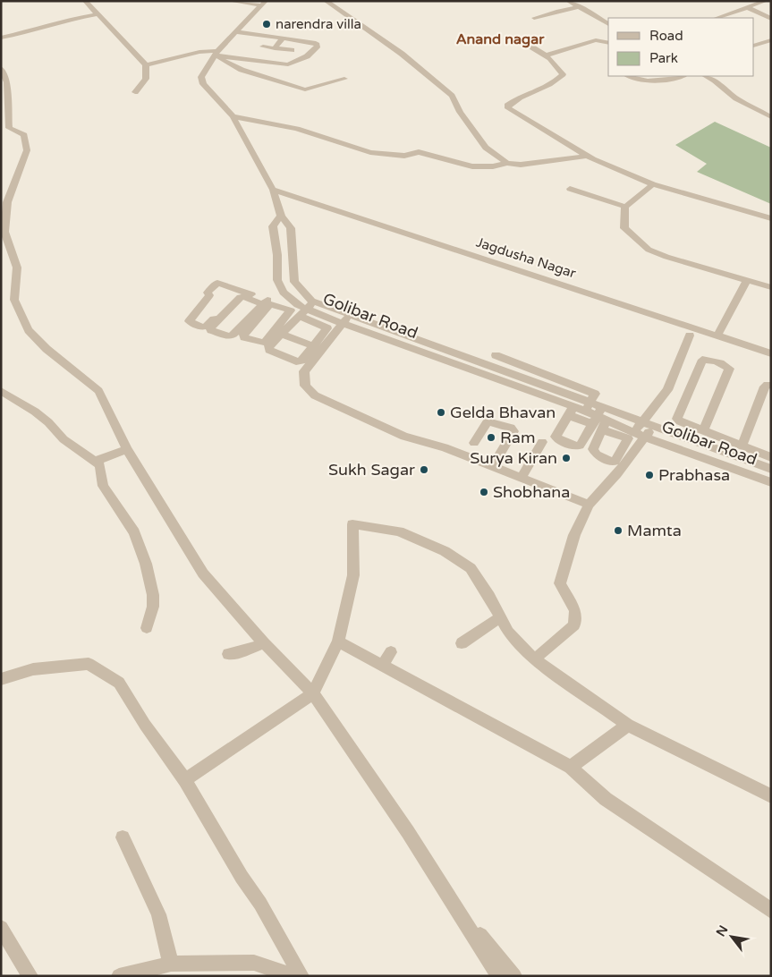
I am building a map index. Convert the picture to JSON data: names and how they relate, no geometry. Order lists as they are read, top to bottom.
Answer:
{
  "streets": {
    "street": ["Jagdusha Nagar", "Golibar Road"]
  },
  "districts": ["Anand nagar"],
  "places": [
    "narendra villa",
    "Gelda Bhavan",
    "Ram",
    "Surya Kiran",
    "Sukh Sagar",
    "Prabhasa",
    "Shobhana",
    "Mamta"
  ],
  "legend": ["Road", "Park"],
  "north": "top left"
}
